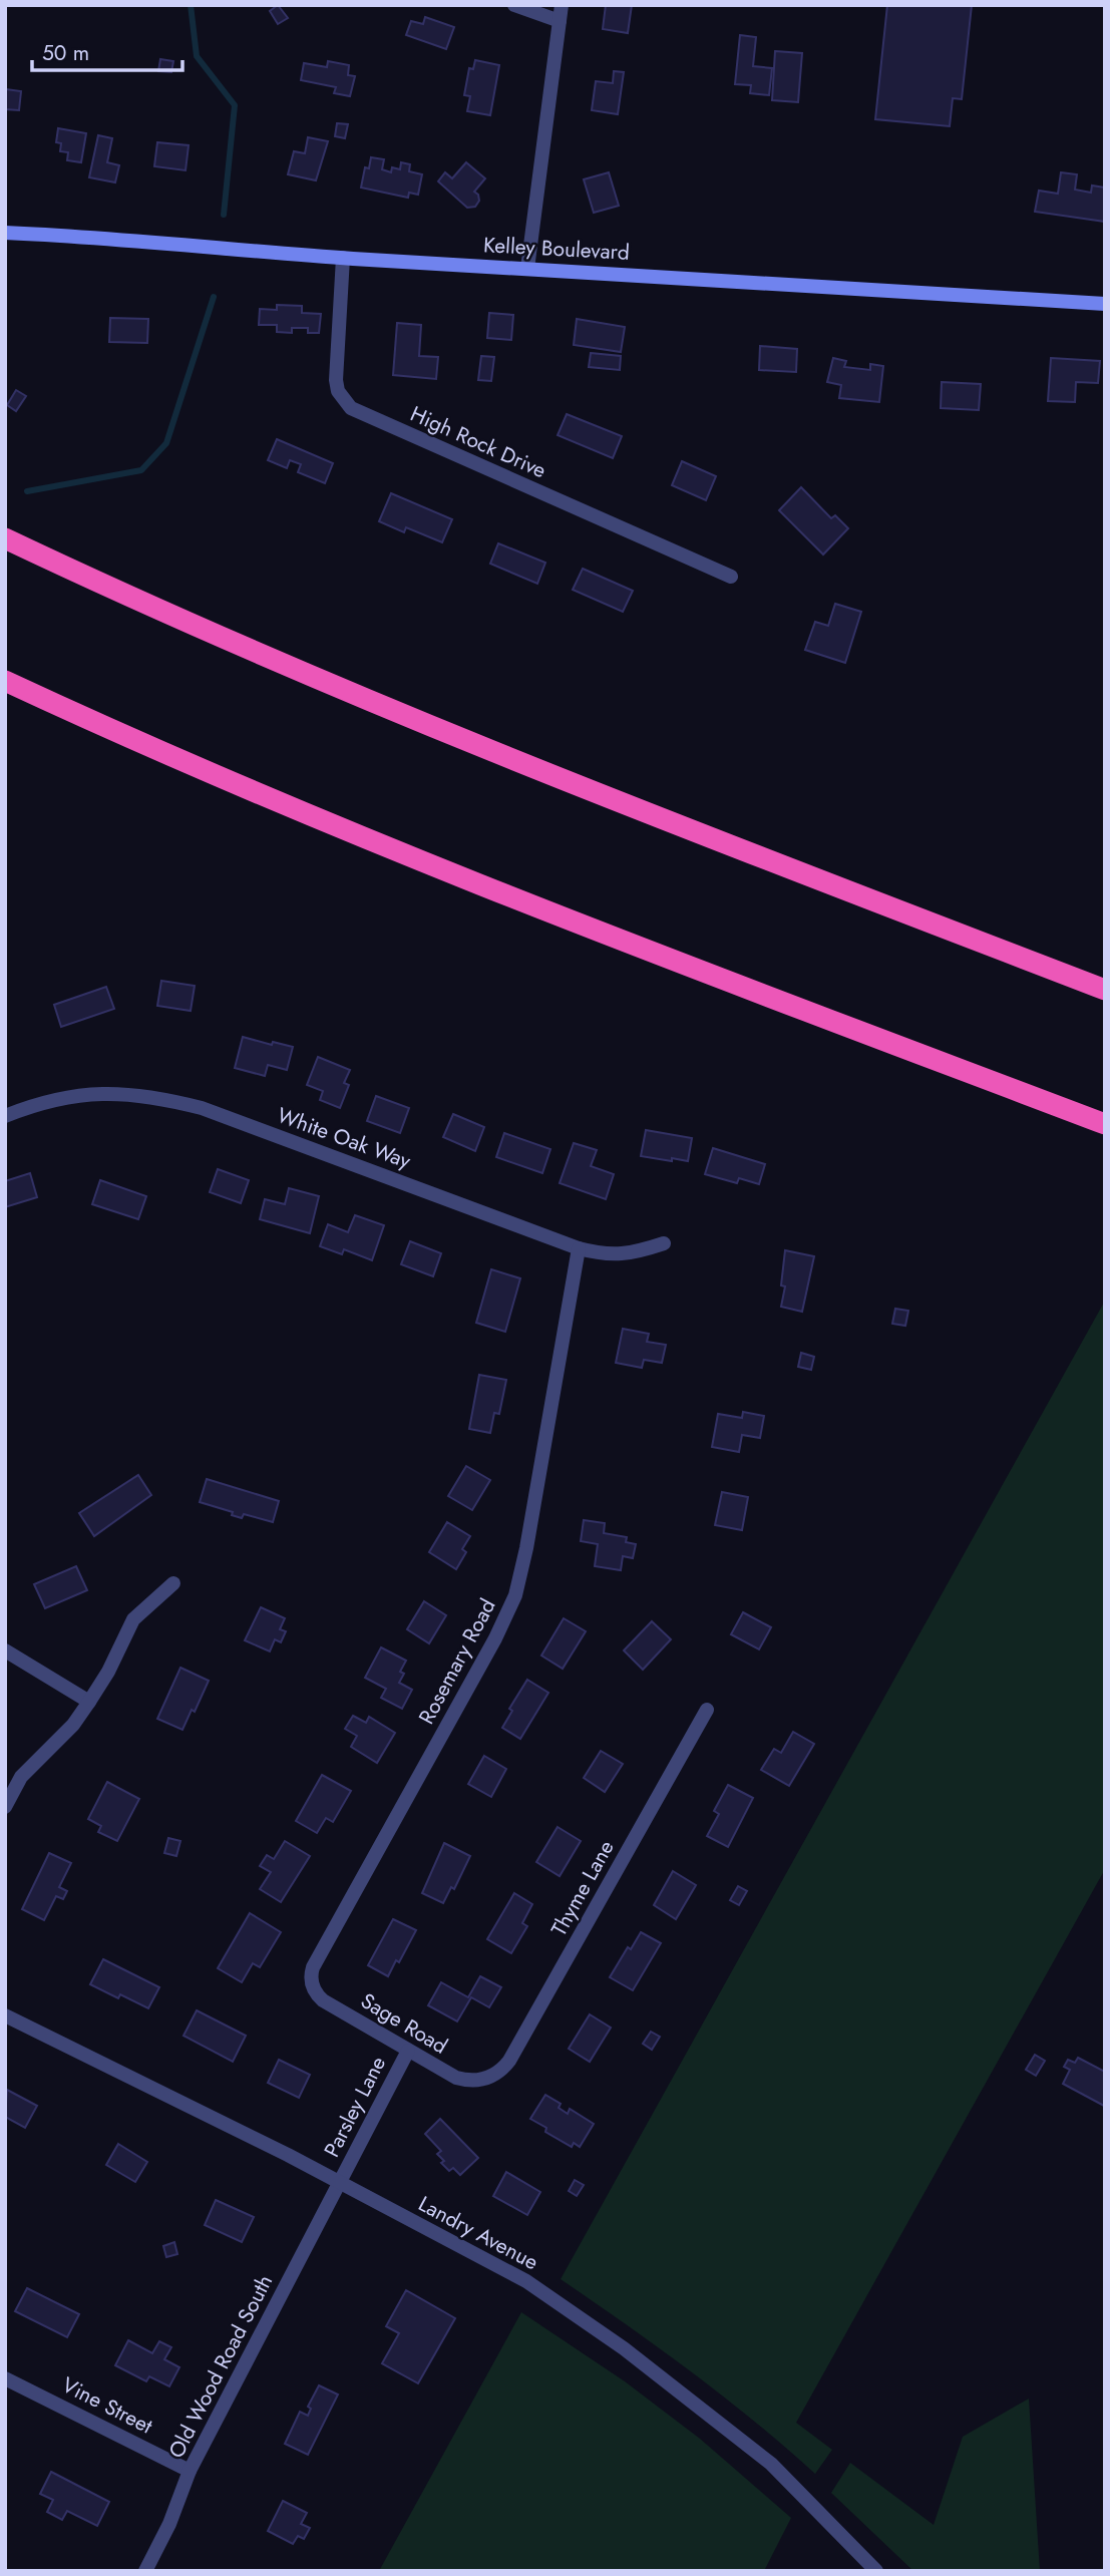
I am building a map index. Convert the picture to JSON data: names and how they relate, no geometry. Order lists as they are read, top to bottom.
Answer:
{
  "streets": {
    "main road": ["Kelley Boulevard"],
    "street": [
      "High Rock Drive",
      "White Oak Way",
      "Rosemary Road",
      "Thyme Lane",
      "Sage Road",
      "Parsley Lane",
      "Landry Avenue",
      "Old Wood Road South",
      "Vine Street"
    ]
  },
  "crossings": [
    ["Kelley Boulevard", "High Rock Drive"],
    ["White Oak Way", "Rosemary Road"],
    ["Rosemary Road", "Sage Road"],
    ["Thyme Lane", "Sage Road"],
    ["Sage Road", "Parsley Lane"],
    ["Parsley Lane", "Landry Avenue"],
    ["Parsley Lane", "Old Wood Road South"],
    ["Landry Avenue", "Old Wood Road South"],
    ["Old Wood Road South", "Vine Street"]
  ],
  "scale_bar": "50 m"
}
